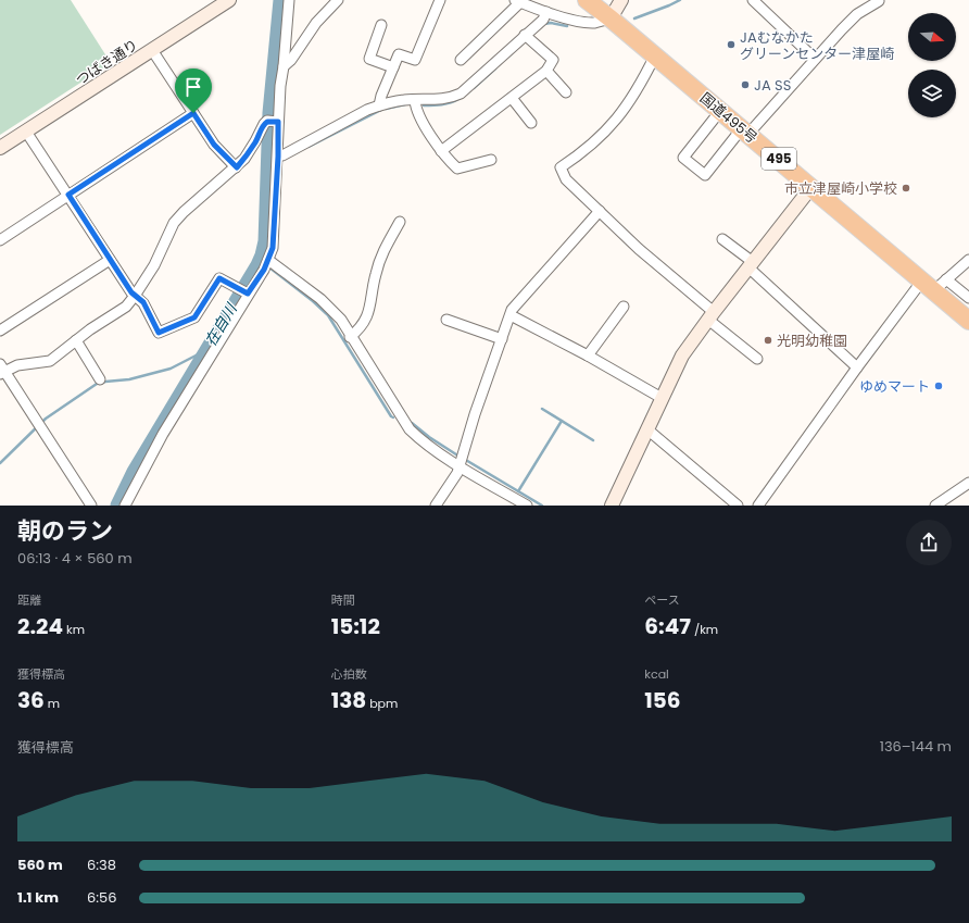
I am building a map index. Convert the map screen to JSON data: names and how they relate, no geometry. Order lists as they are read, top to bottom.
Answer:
{
  "streets": {
    "highway": ["国道495号", "495"],
    "street": ["つばき通り"]
  },
  "water": ["在自川"],
  "places": [
    "JAむなかた グリーンセンター津屋崎",
    "JA SS",
    "市立津屋崎小学校",
    "光明幼稚園",
    "ゆめマート"
  ],
  "north": "right",
  "page": {
    "heading": ["朝のラン", "06:13 · 4 × 560 m"],
    "stats": [
      ["距離", "2.24 km"],
      ["時間", "15:12"],
      ["ペース", "6:47 /km"],
      ["獲得標高", "36 m"],
      ["心拍数", "138 bpm"],
      ["kcal", "156"]
    ],
    "chart": ["獲得標高", "136–144 m"],
    "list": [
      {
        "name": "560 m",
        "note": "6:38"
      },
      {
        "name": "1.1 km",
        "note": "6:56"
      }
    ]
  }
}
